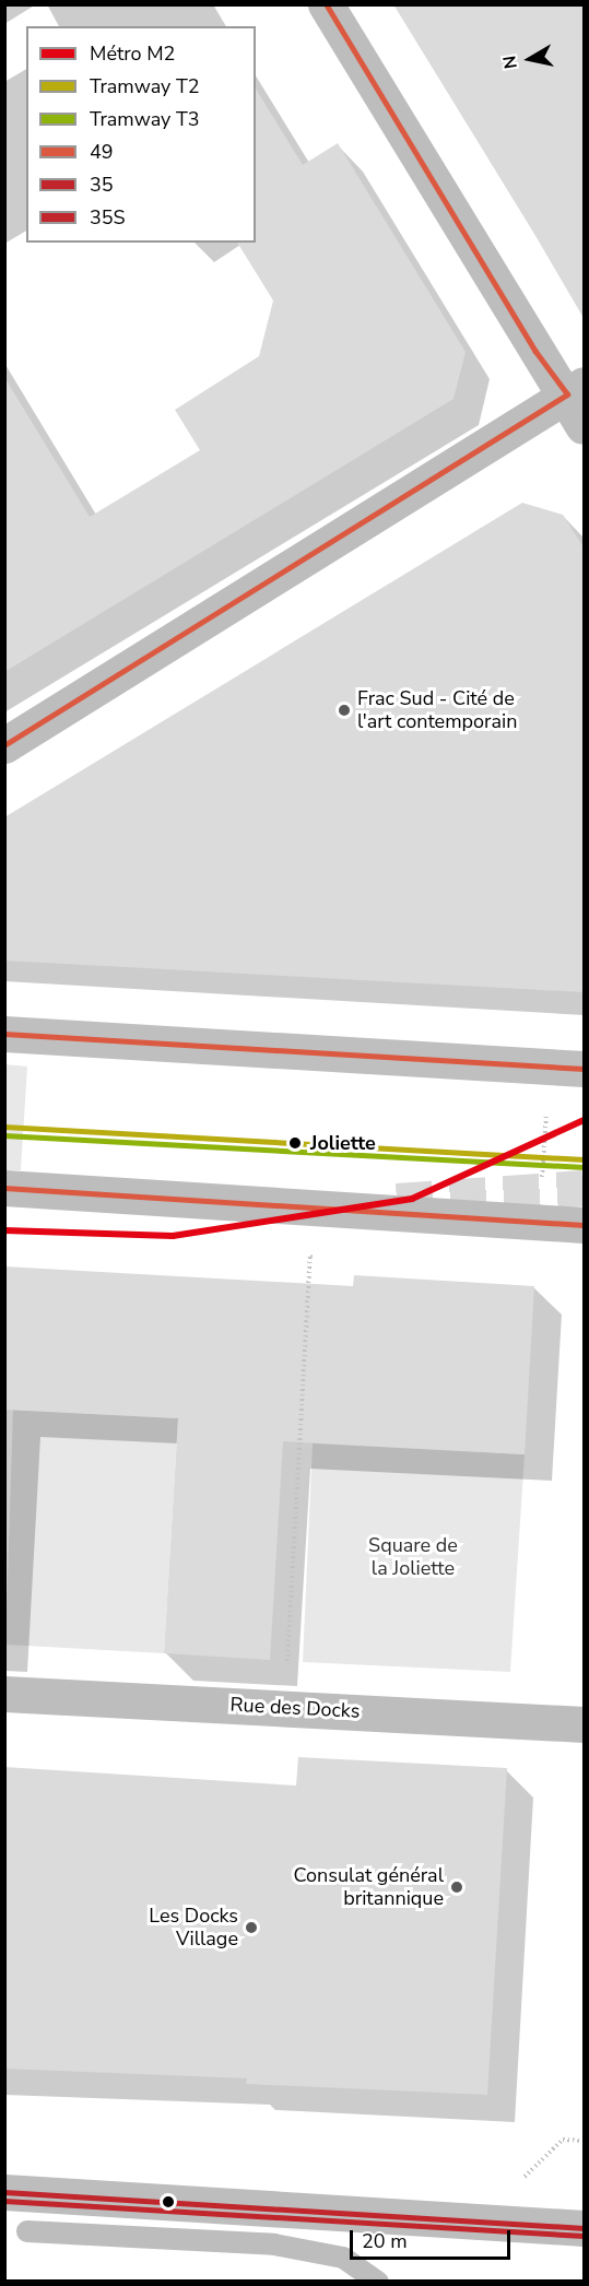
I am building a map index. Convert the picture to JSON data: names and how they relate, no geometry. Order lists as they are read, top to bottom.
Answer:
{
  "streets": {
    "street": ["Rue des Docks"]
  },
  "parks": ["Square de la Joliette"],
  "places": [
    "Frac Sud - Cité de l'art contemporain",
    "Joliette",
    "Consulat général britannique",
    "Les Docks Village"
  ],
  "lines": [
    "transit line 49",
    "metro line M2",
    "tram line T2",
    "tram line T3",
    "transit line 35",
    "transit line 35S"
  ],
  "legend": [
    "Métro M2",
    "Tramway T2",
    "Tramway T3",
    "49",
    "35",
    "35S"
  ],
  "scale_bar": "20 m",
  "north": "left"
}
